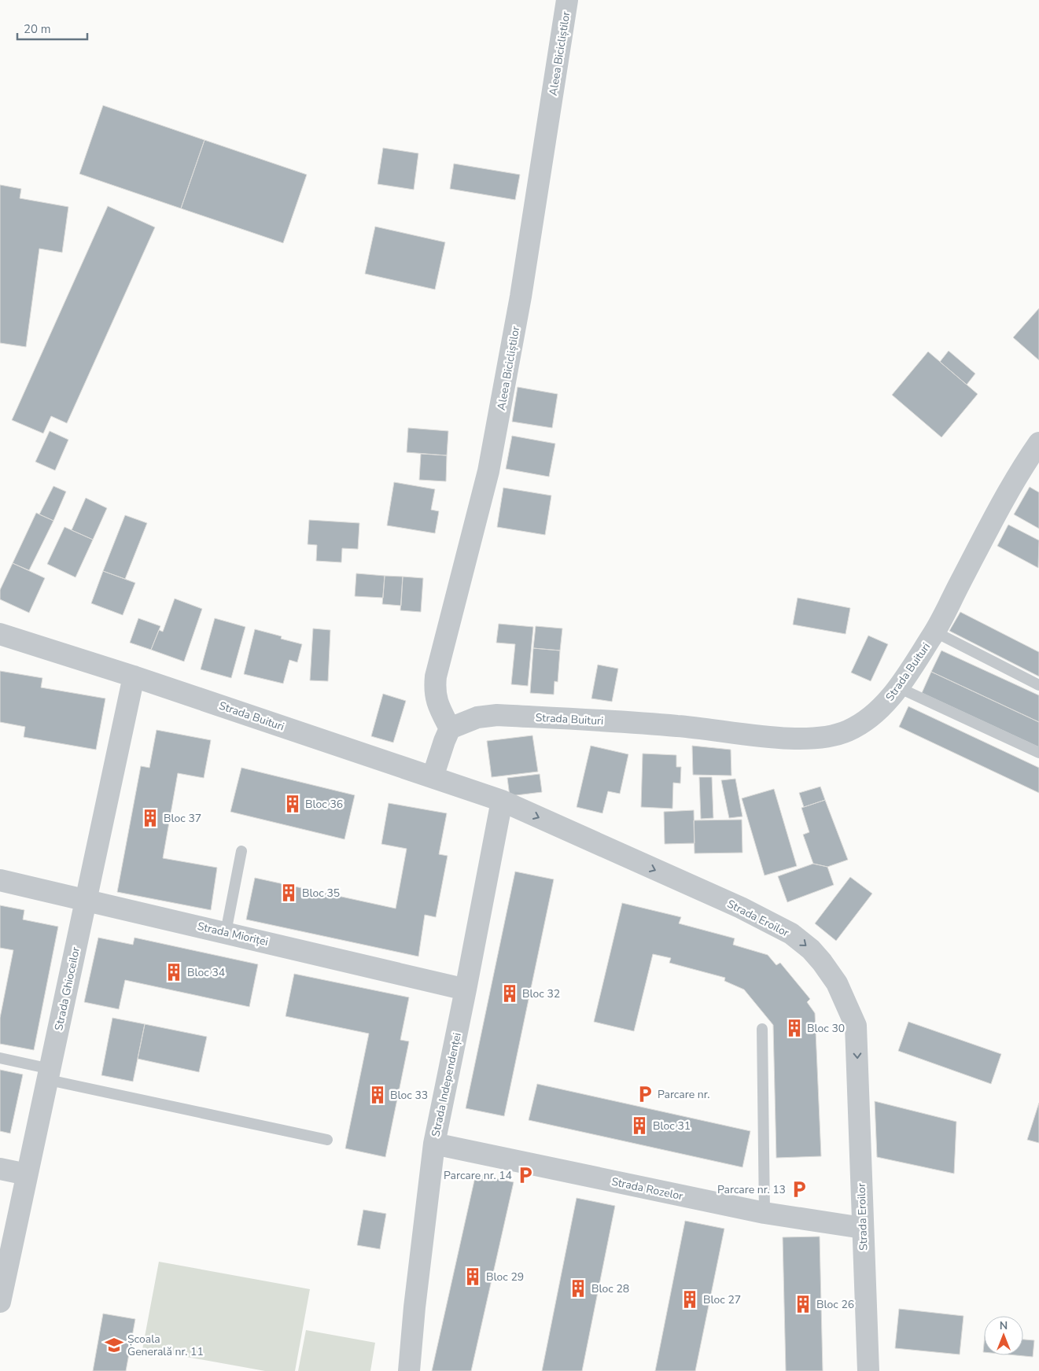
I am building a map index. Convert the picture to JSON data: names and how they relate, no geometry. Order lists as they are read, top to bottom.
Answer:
{
  "streets": {
    "street": [
      "Aleea Bicicliștilor",
      "Strada Buituri",
      "Strada Eroilor",
      "Strada Mioriței",
      "Strada Ghioceilor",
      "Strada Independenței",
      "Strada Rozelor"
    ]
  },
  "crossings": [
    ["Aleea Bicicliștilor", "Strada Buituri"],
    ["Strada Buituri", "Strada Eroilor"],
    ["Strada Buituri", "Strada Ghioceilor"],
    ["Strada Eroilor", "Strada Independenței"],
    ["Strada Eroilor", "Strada Rozelor"],
    ["Strada Mioriței", "Strada Ghioceilor"],
    ["Strada Mioriței", "Strada Independenței"],
    ["Strada Independenței", "Strada Rozelor"]
  ],
  "one_way": ["Strada Eroilor"],
  "places": {
    "building": [
      "Bloc 36",
      "Bloc 37",
      "Bloc 35",
      "Bloc 34",
      "Bloc 32",
      "Bloc 30",
      "Bloc 33",
      "Bloc 31",
      "Bloc 29",
      "Bloc 28",
      "Bloc 27",
      "Bloc 26"
    ],
    "parking": ["Parcare nr.", "Parcare nr. 14", "Parcare nr. 13"],
    "school or university": ["Școala Generală nr. 11"]
  },
  "scale_bar": "20 m",
  "north": "top"
}
